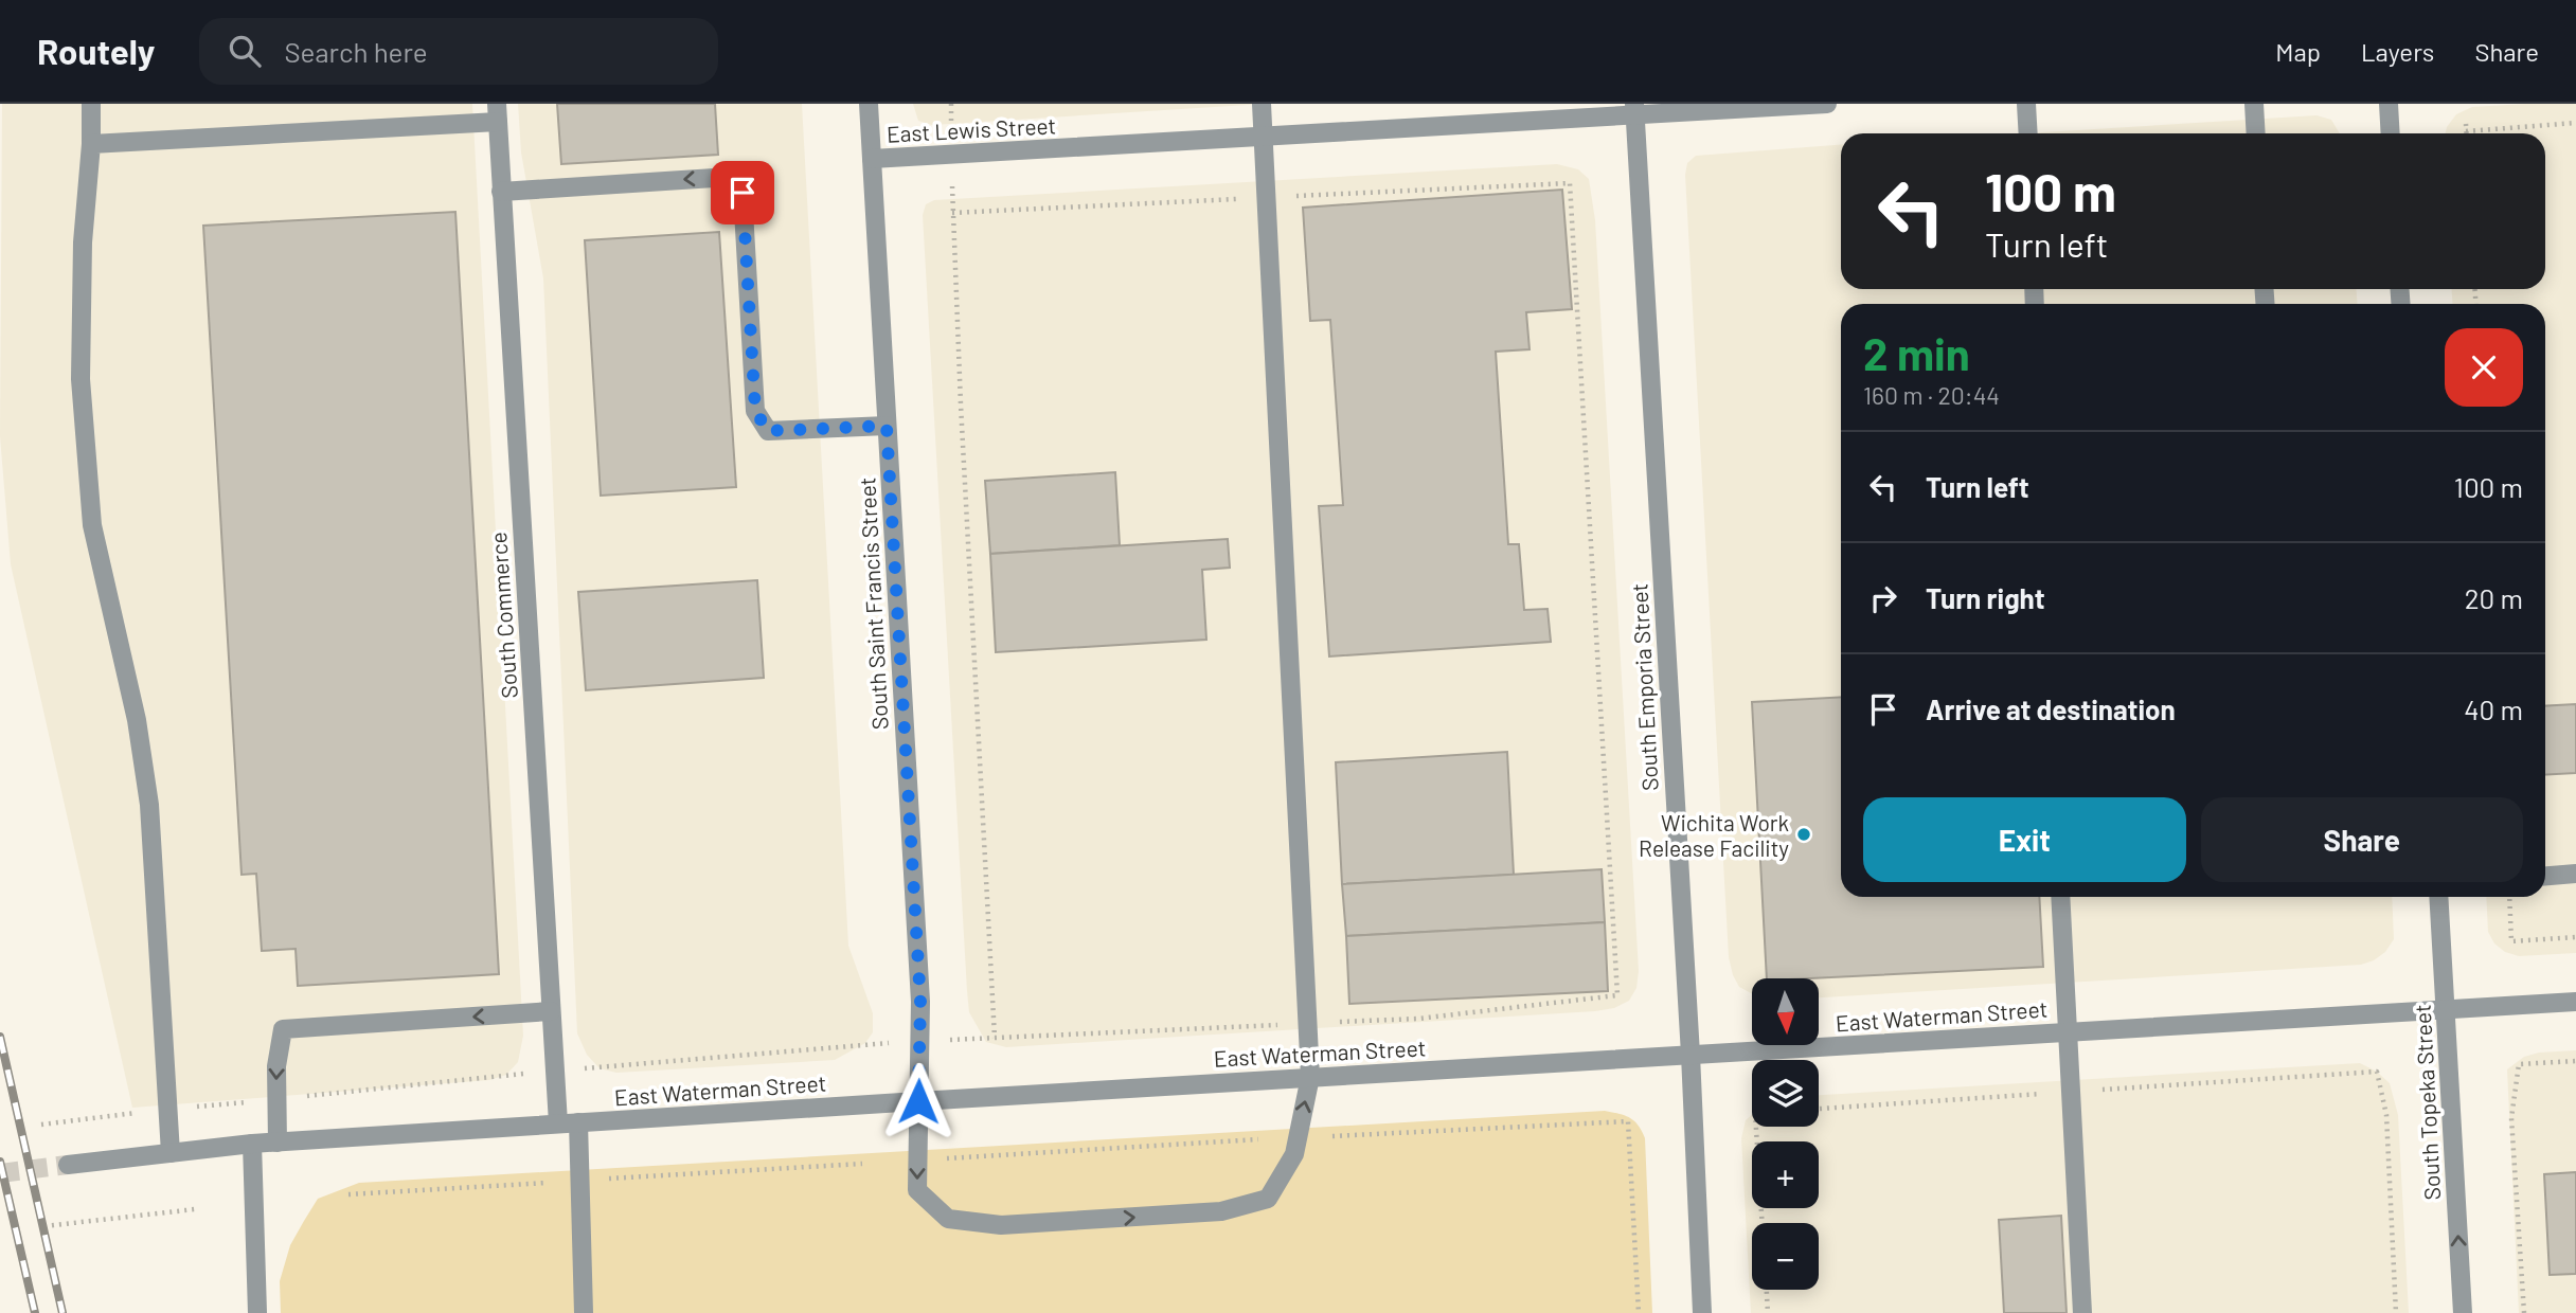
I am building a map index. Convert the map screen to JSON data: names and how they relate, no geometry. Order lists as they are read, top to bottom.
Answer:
{
  "streets": {
    "street": [
      "East Lewis Street",
      "South Saint Francis Street",
      "South Commerce",
      "South Emporia Street",
      "East Waterman Street",
      "South Topeka Street"
    ]
  },
  "crossings": [
    ["East Lewis Street", "South Saint Francis Street"],
    ["East Lewis Street", "South Emporia Street"],
    ["South Saint Francis Street", "East Waterman Street"],
    ["South Commerce", "East Waterman Street"],
    ["South Emporia Street", "East Waterman Street"],
    ["East Waterman Street", "South Topeka Street"]
  ],
  "one_way": ["South Topeka Street"],
  "places": ["Wichita Work Release Facility"],
  "north": "bottom",
  "page": {
    "header": "Routely",
    "search": "Search here",
    "nav": ["Map", "Layers", "Share"],
    "turn": ["100 m", "Turn left"],
    "heading": ["2 min", "160 m · 20:44"],
    "list": [
      {
        "name": "Turn left",
        "value": "100 m"
      },
      {
        "name": "Turn right",
        "value": "20 m"
      },
      {
        "name": "Arrive at destination",
        "value": "40 m"
      }
    ],
    "buttons": ["Exit", "Share"],
    "map_buttons": ["+", "−"]
  }
}
